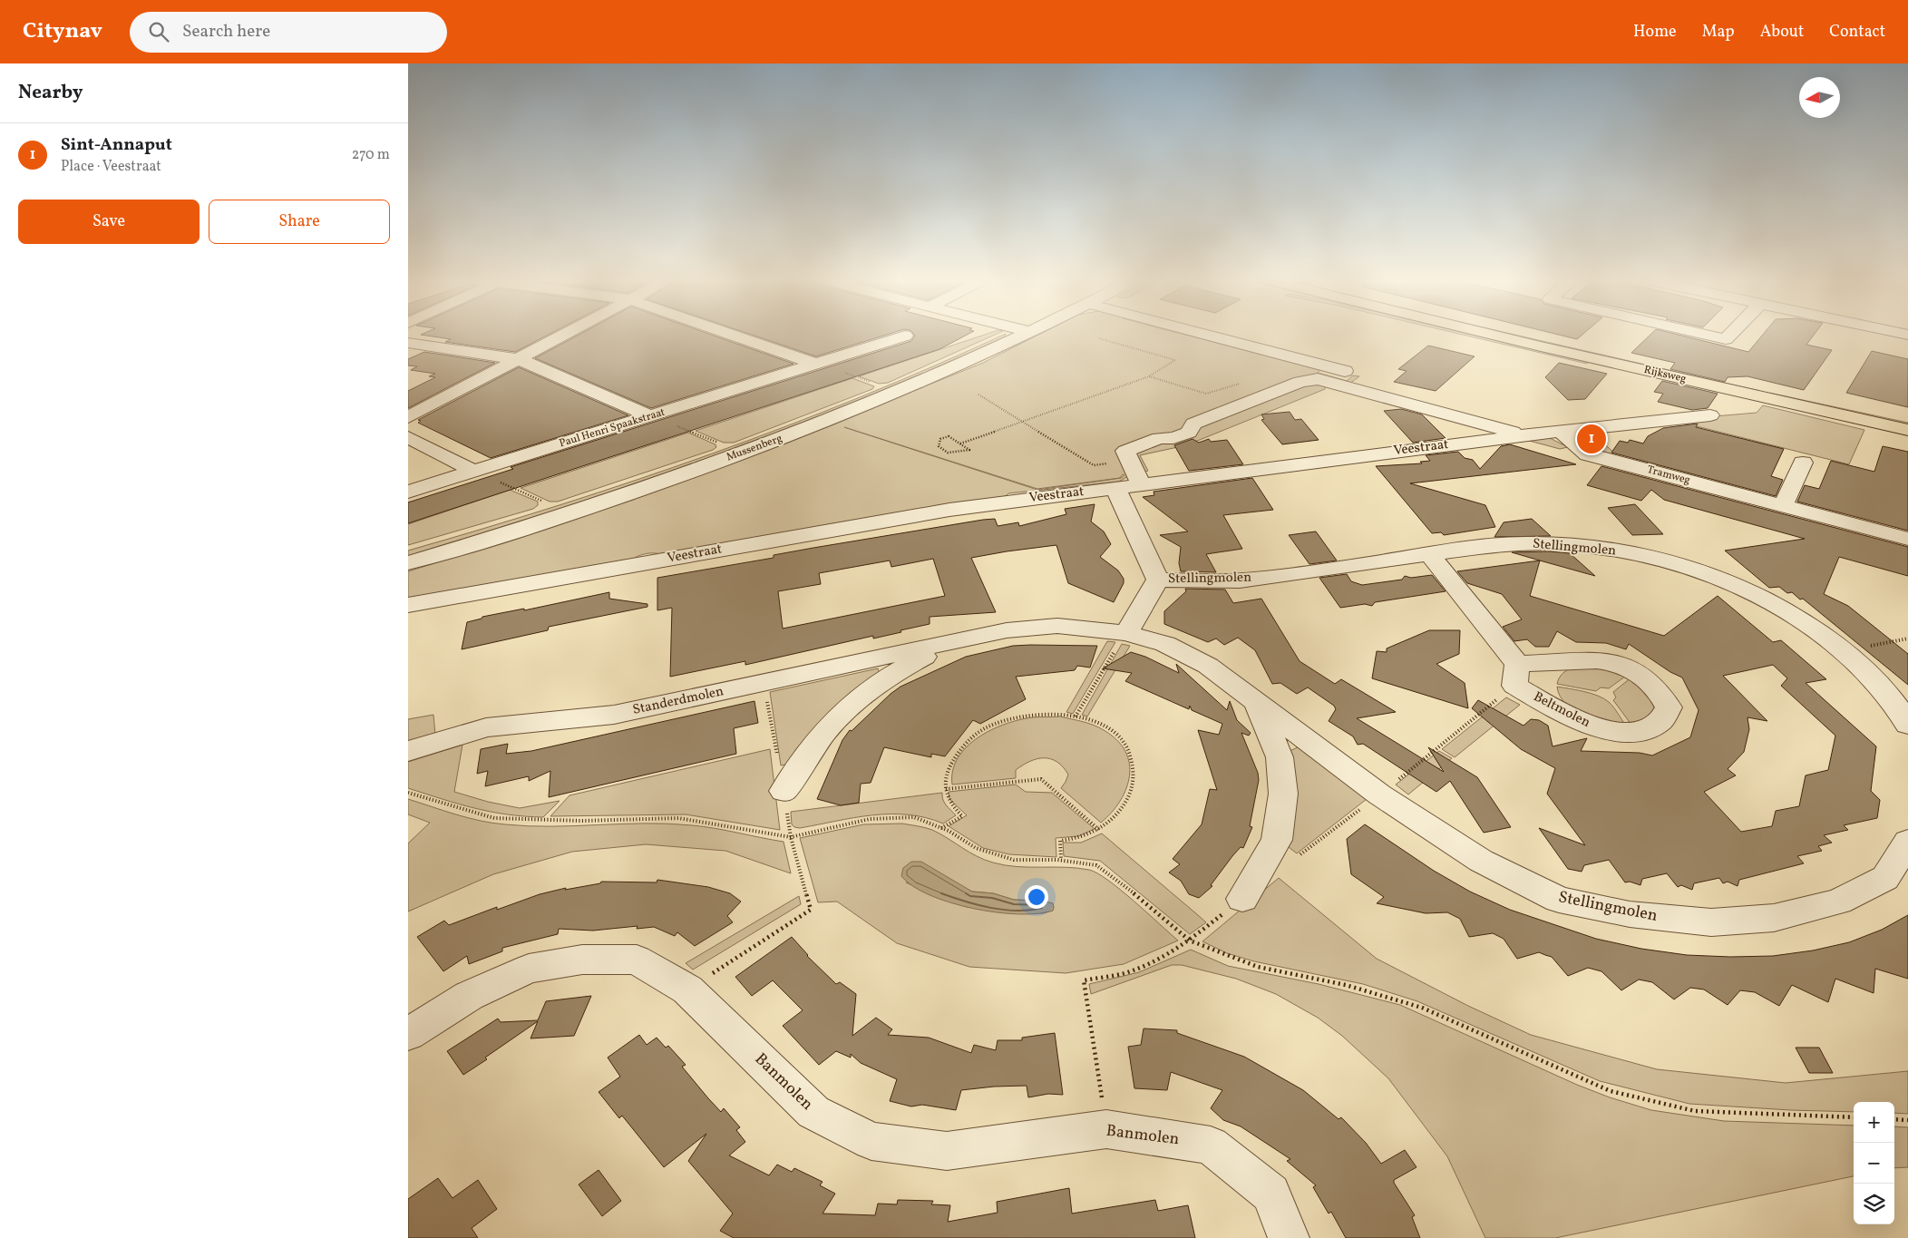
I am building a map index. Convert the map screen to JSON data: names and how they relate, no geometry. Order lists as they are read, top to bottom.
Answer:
{
  "streets": {
    "main road": ["Rijksweg"],
    "street": [
      "Paul Henri Spaakstraat",
      "Mussenberg",
      "Veestraat",
      "Tramweg",
      "Stellingmolen",
      "Standerdmolen",
      "Beltmolen",
      "Banmolen"
    ]
  },
  "crossings": [
    ["Veestraat", "Tramweg"],
    ["Stellingmolen", "Standerdmolen"]
  ],
  "north": "left",
  "page": {
    "header": "Citynav",
    "search": "Search here",
    "nav": [
      "Home",
      "Map",
      "About",
      "Contact"
    ],
    "heading": "Nearby",
    "list": [
      {
        "mark": "1",
        "name": "Sint-Annaput",
        "note": "Place · Veestraat",
        "value": "270 m"
      }
    ],
    "buttons": ["Save", "Share"],
    "pins": "1",
    "map_buttons": ["+", "−"]
  }
}
